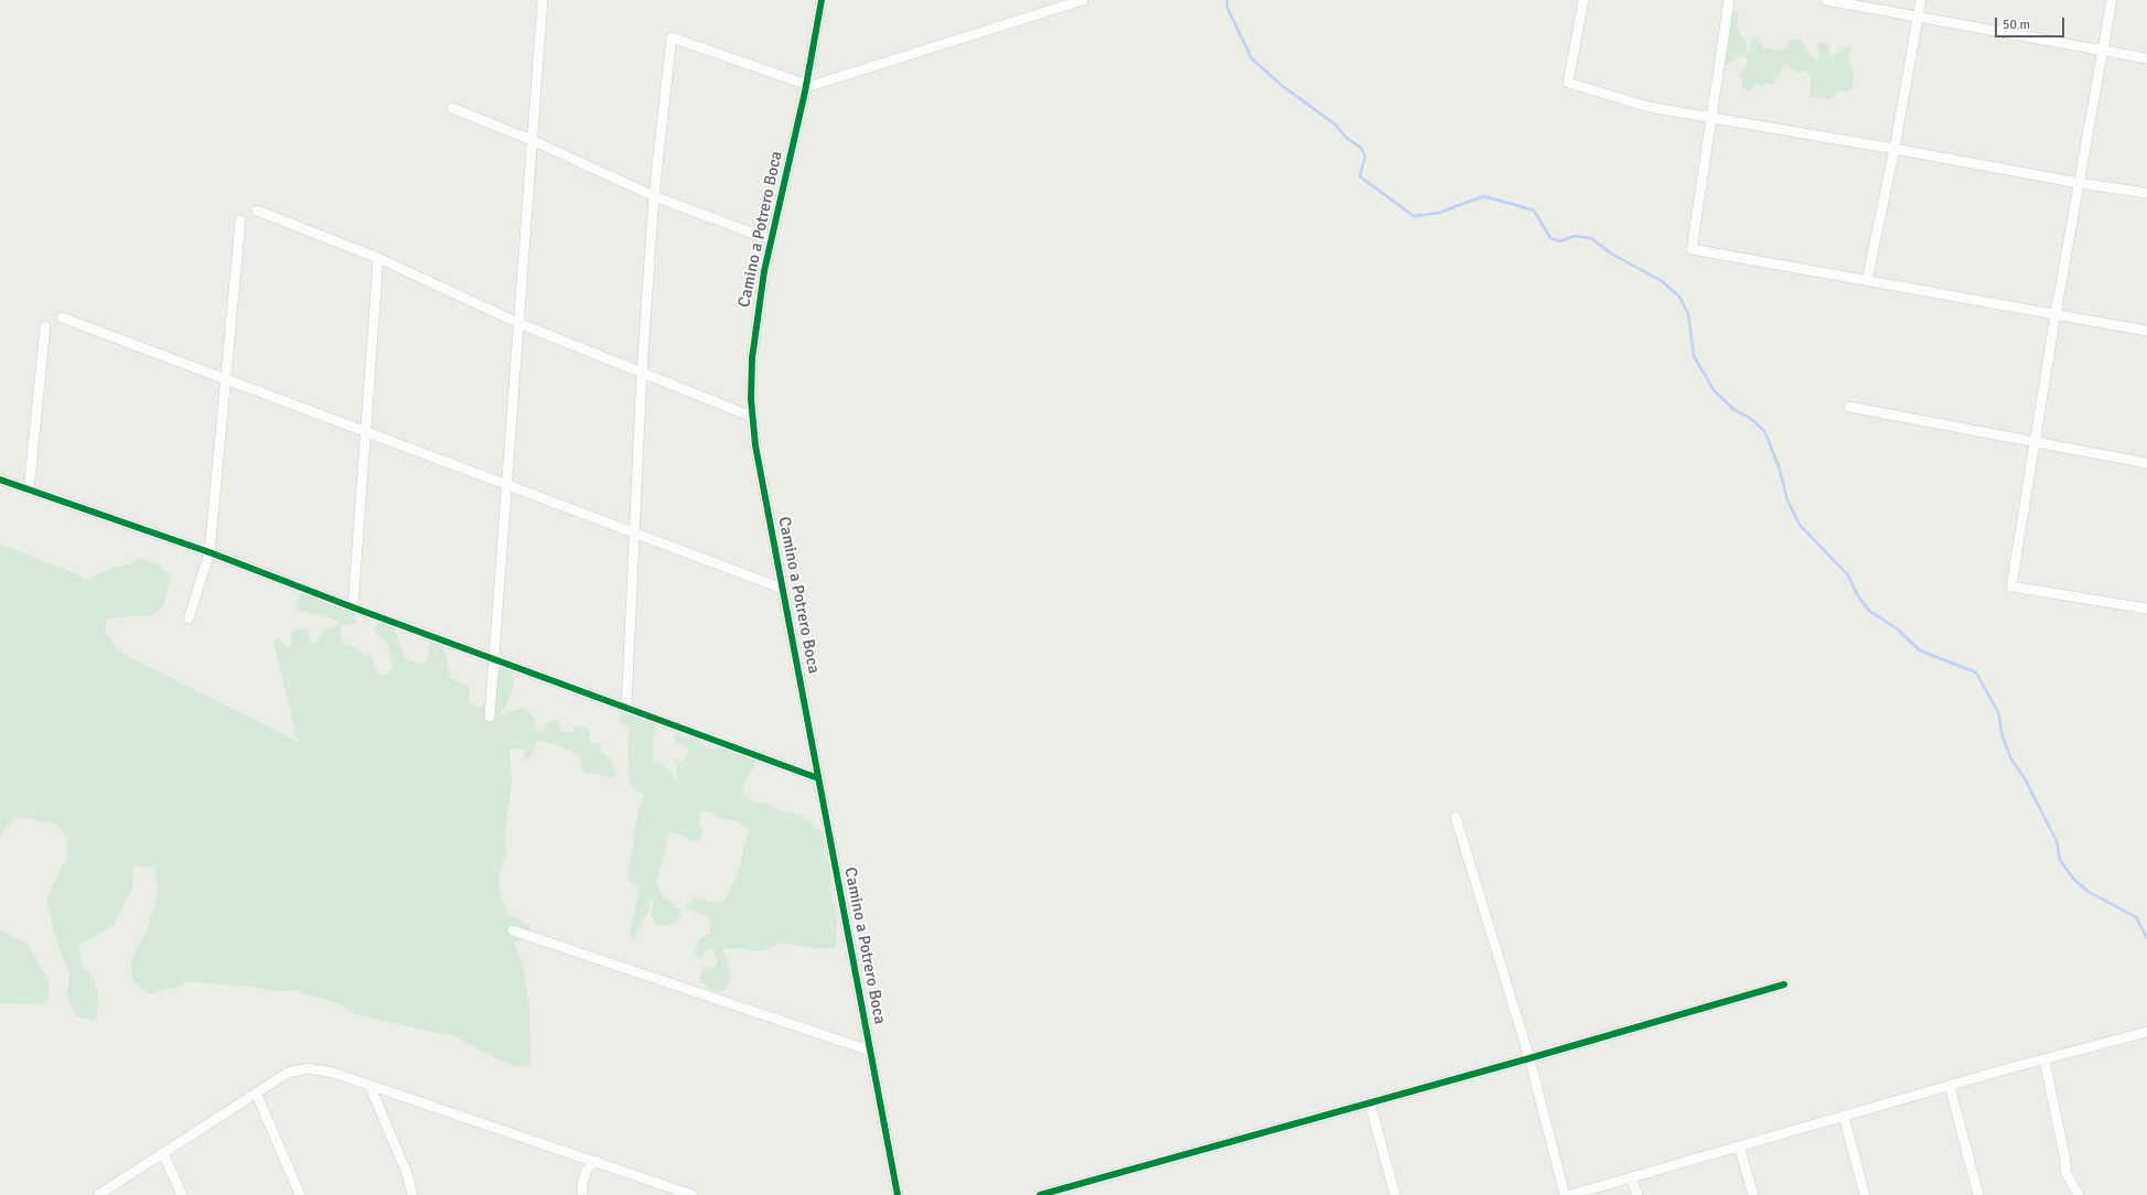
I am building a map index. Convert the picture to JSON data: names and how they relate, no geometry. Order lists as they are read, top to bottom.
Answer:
{
  "streets": {
    "street": ["Camino a Potrero Boca"]
  },
  "scale_bar": "50 m"
}
